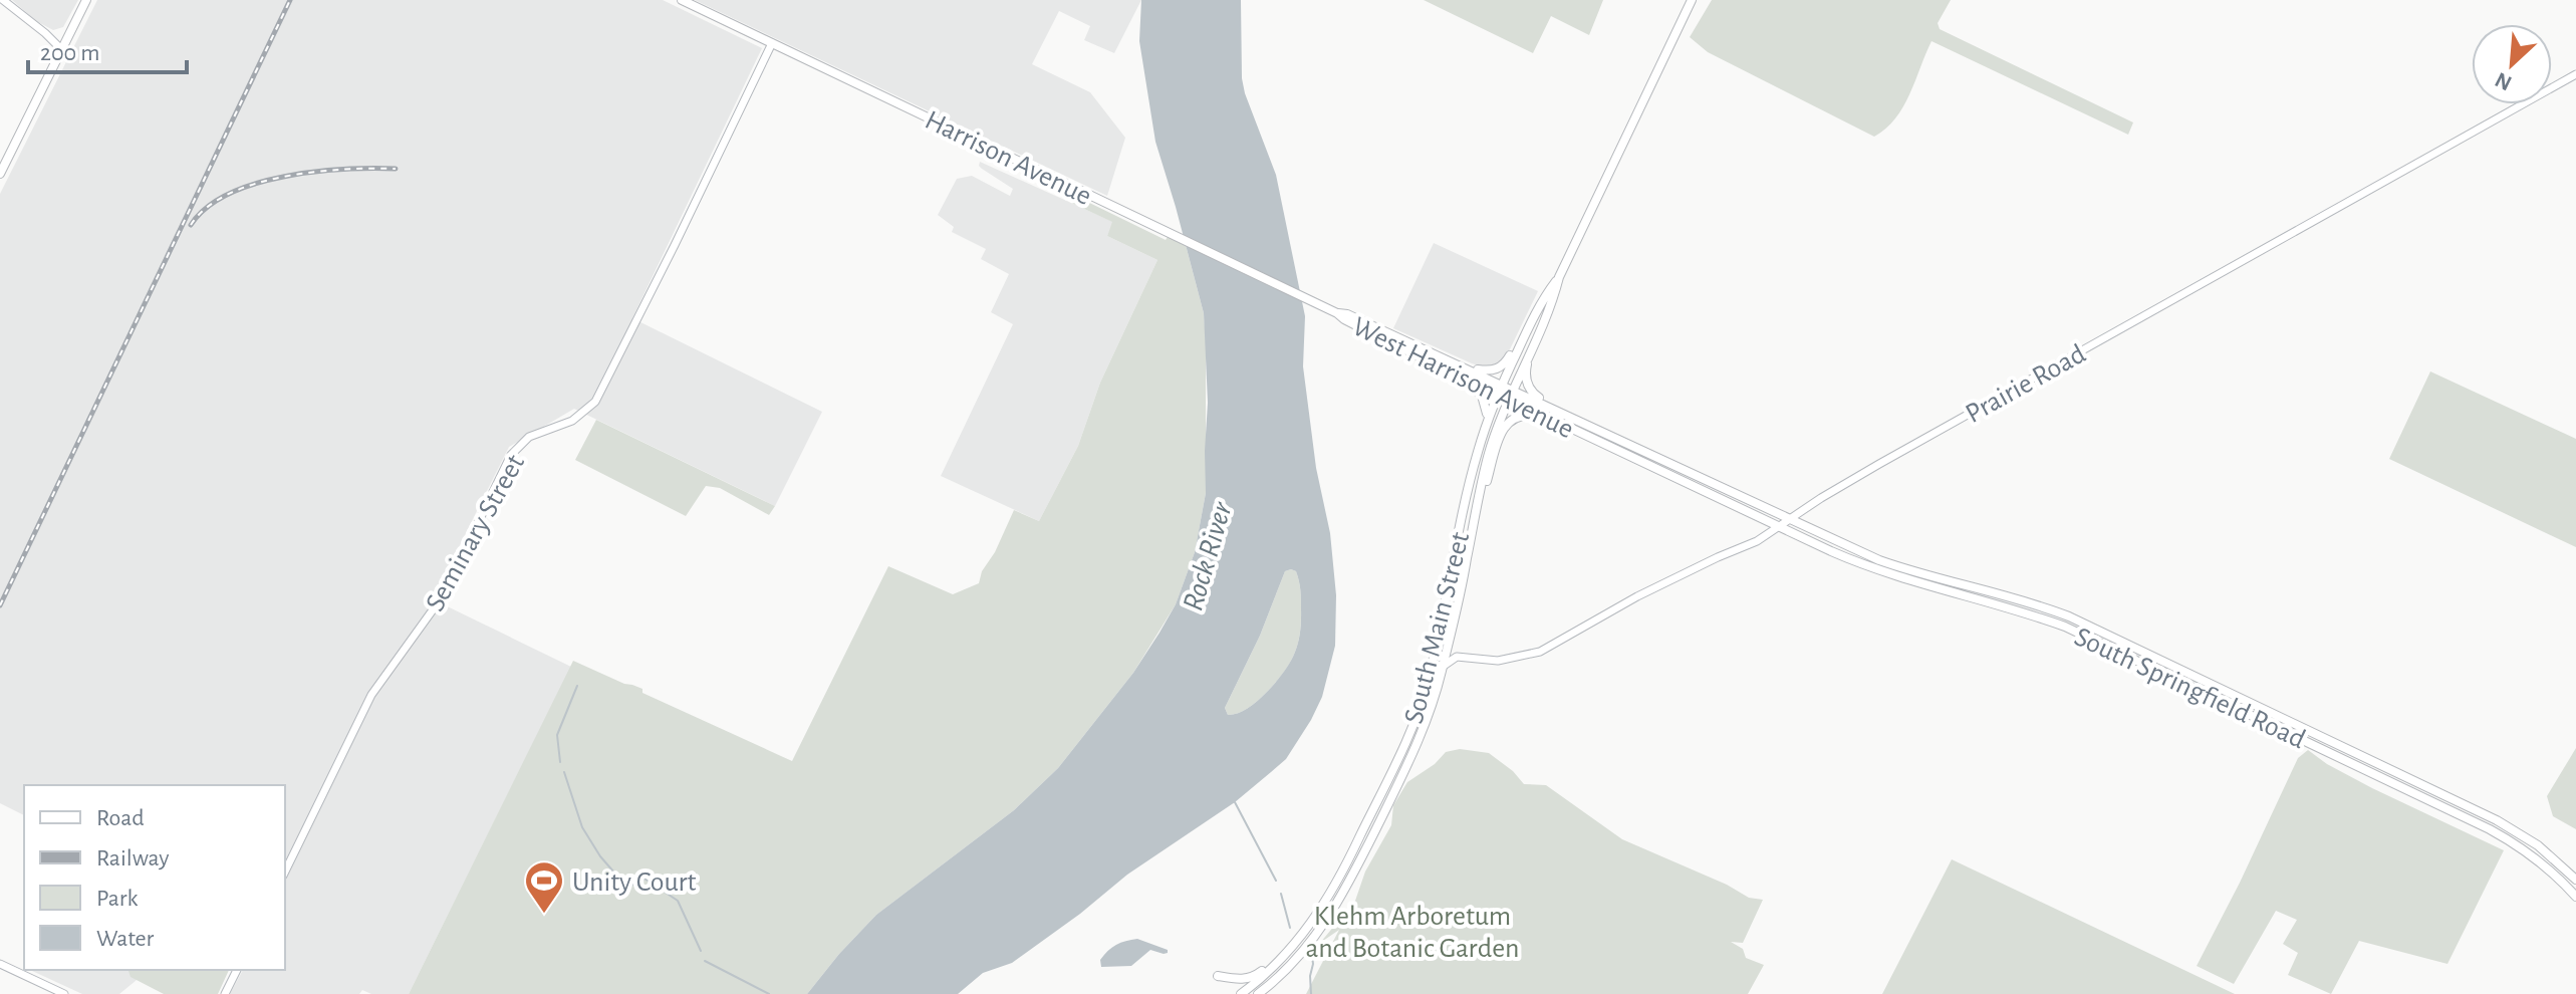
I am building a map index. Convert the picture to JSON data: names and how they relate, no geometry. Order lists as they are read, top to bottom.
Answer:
{
  "streets": {
    "main road": [
      "Harrison Avenue",
      "West Harrison Avenue",
      "South Main Street",
      "South Springfield Road"
    ],
    "street": ["Prairie Road", "Seminary Street"]
  },
  "crossings": [
    ["Harrison Avenue", "West Harrison Avenue"],
    ["Harrison Avenue", "Seminary Street"],
    ["West Harrison Avenue", "Prairie Road"],
    ["West Harrison Avenue", "South Main Street"],
    ["West Harrison Avenue", "South Springfield Road"],
    ["Prairie Road", "South Main Street"],
    ["Prairie Road", "South Springfield Road"]
  ],
  "water": ["Rock River"],
  "parks": ["Klehm Arboretum and Botanic Garden"],
  "places": {
    "sports": ["Unity Court"]
  },
  "legend": [
    "Road",
    "Railway",
    "Park",
    "Water"
  ],
  "scale_bar": "200 m",
  "north": "bottom left"
}
